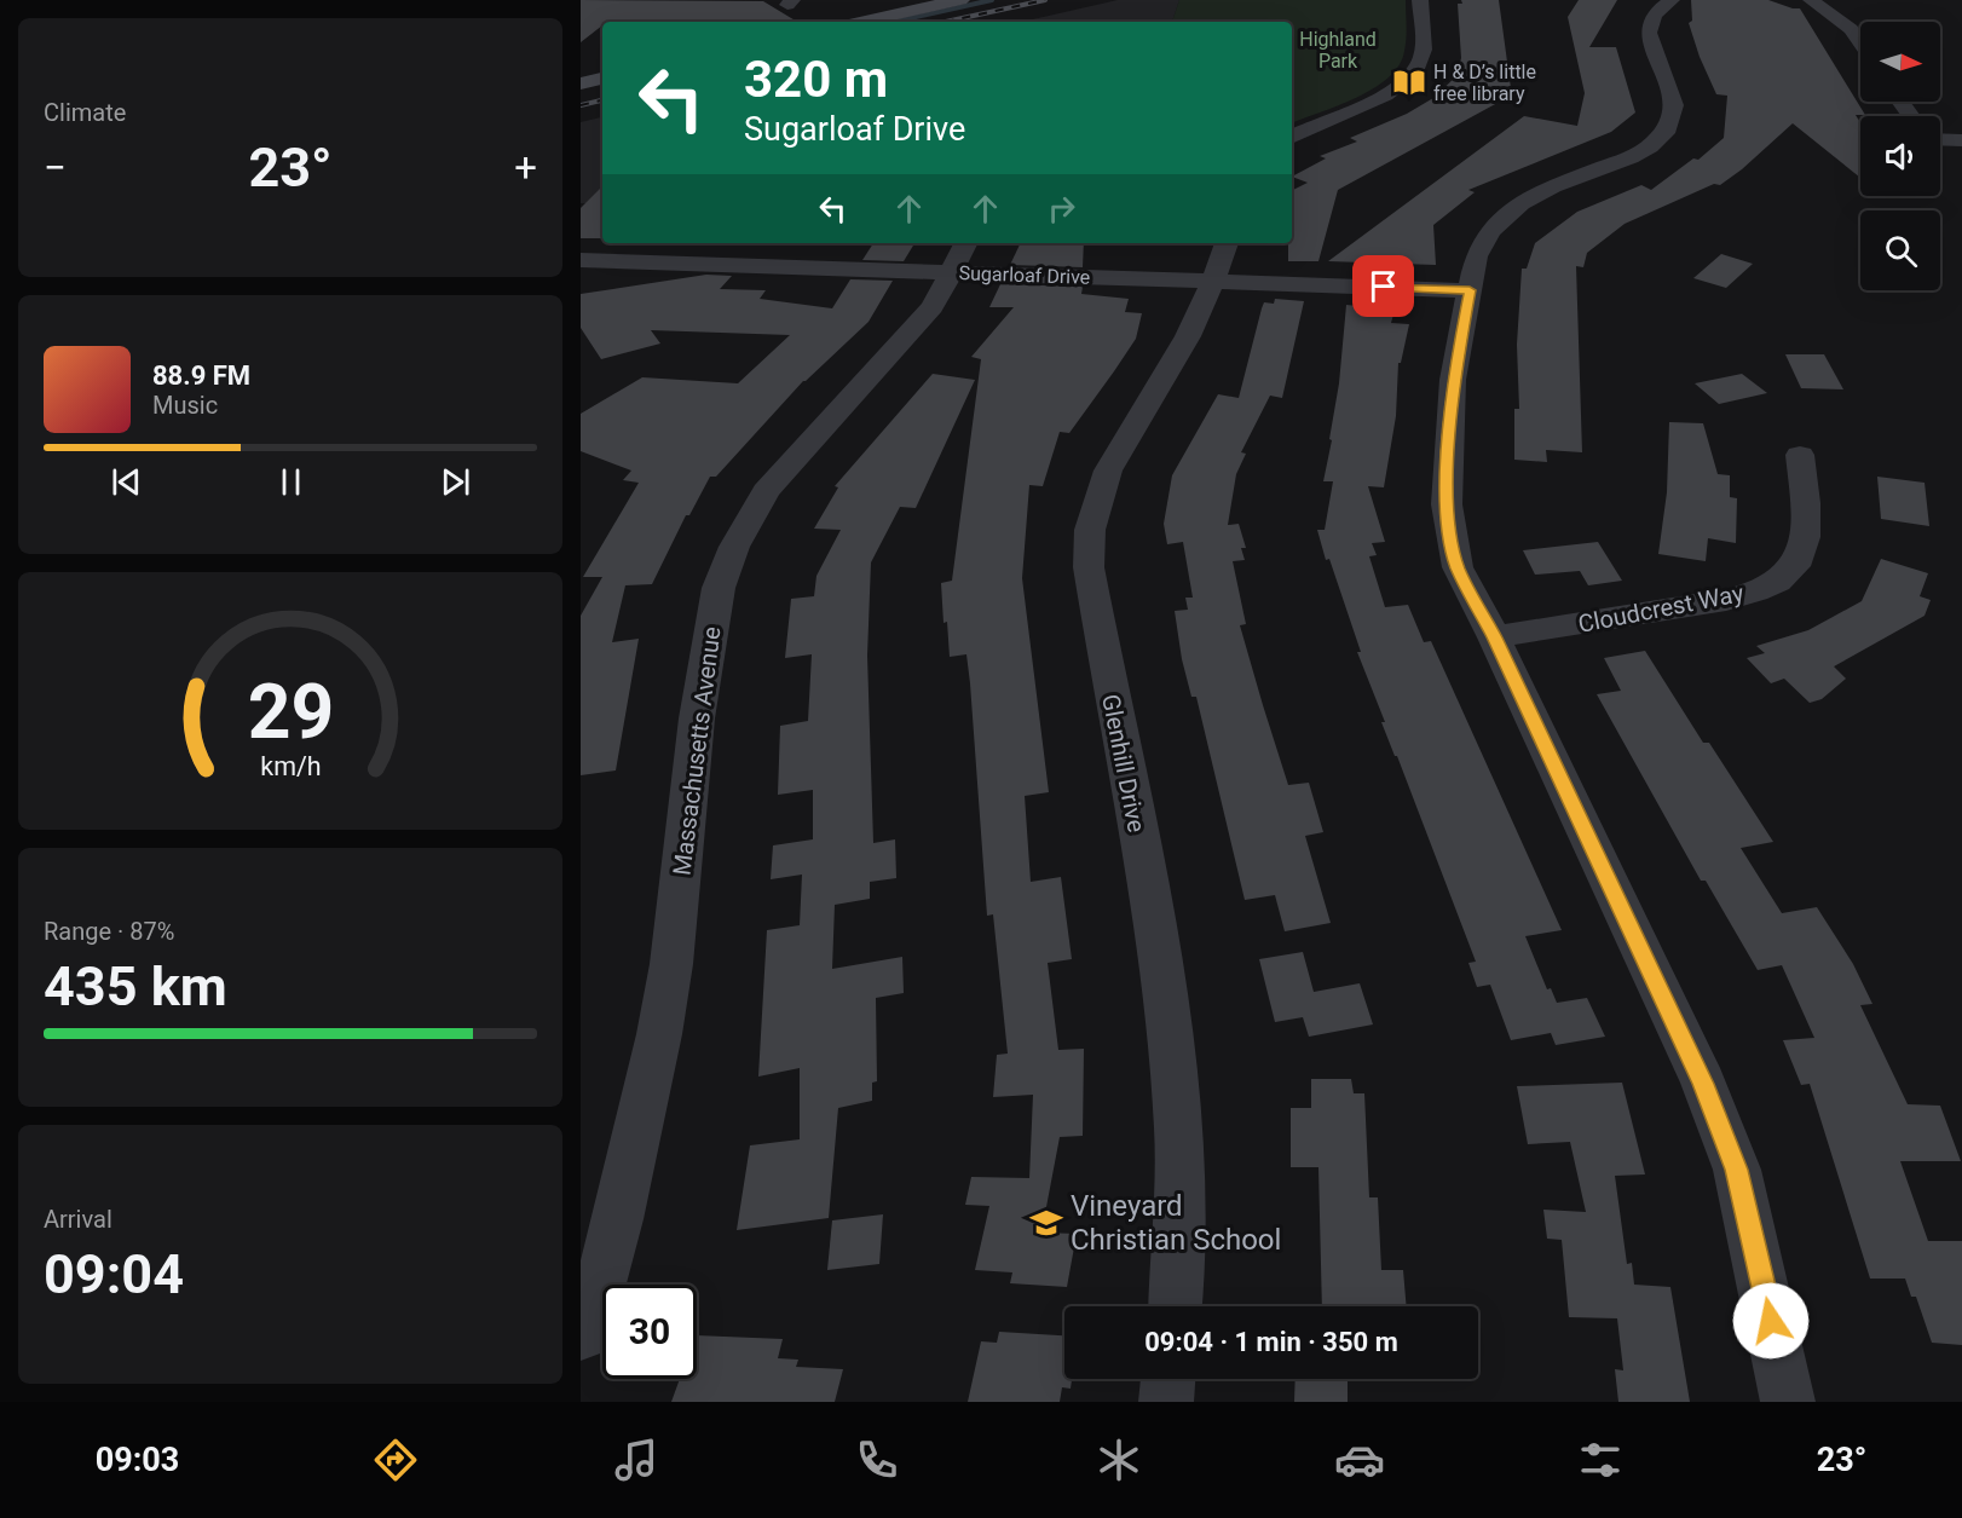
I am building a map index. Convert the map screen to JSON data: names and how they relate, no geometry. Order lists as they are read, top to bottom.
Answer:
{
  "streets": {
    "street": [
      "Sugarloaf Drive",
      "Cloudcrest Way",
      "Massachusetts Avenue",
      "Glenhill Drive"
    ]
  },
  "crossings": [
    ["Sugarloaf Drive", "Massachusetts Avenue"],
    ["Sugarloaf Drive", "Glenhill Drive"]
  ],
  "parks": ["Highland Park"],
  "places": {
    "library": ["H & D’s little free library"],
    "school or university": ["Vineyard Christian School"]
  },
  "north": "right",
  "page": {
    "tile": [
      "Climate",
      ["Range · 87%", "435 km"],
      ["Arrival", "09:04"]
    ],
    "turn": ["320 m", "Sugarloaf Drive"],
    "heat": ["−", "23°", "+"],
    "song": ["88.9 FM", "Music"],
    "limit": "30",
    "trip": "09:04 · 1 min · 350 m",
    "tabs": ["09:03", "23°"],
    "gauge": ["29", "km/h"]
  }
}
